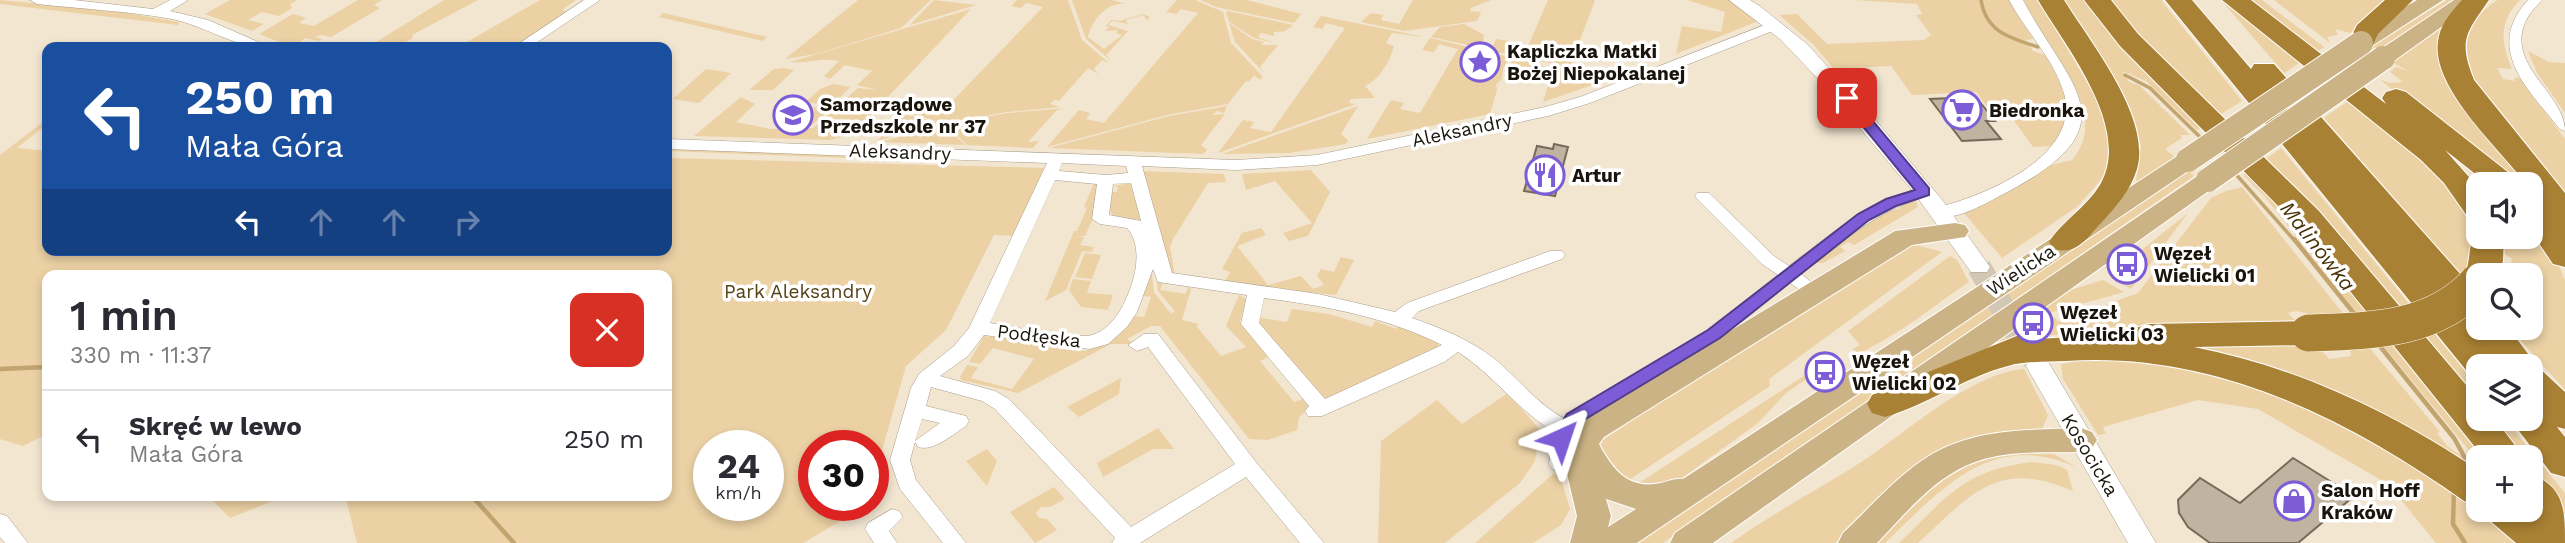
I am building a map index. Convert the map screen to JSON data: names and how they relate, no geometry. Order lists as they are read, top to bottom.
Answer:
{
  "streets": {
    "main road": ["Wielicka"],
    "street": ["Aleksandry", "Podłęska", "Kosocicka"]
  },
  "crossings": [
    ["Aleksandry", "Podłęska"]
  ],
  "water": ["Malinówka"],
  "parks": ["Park Aleksandry"],
  "places": {
    "place": ["Kapliczka Matki Bożej Niepokalanej"],
    "supermarket": ["Biedronka"],
    "school or university": ["Samorządowe Przedszkole nr 37"],
    "restaurant": ["Artur"],
    "bus stop": ["Węzeł Wielicki 01", "Węzeł Wielicki 03", "Węzeł Wielicki 02"],
    "shop": ["Salon Hoff Kraków"]
  },
  "page": {
    "turn": ["250 m", "Mała Góra"],
    "map_buttons": "+",
    "heading": ["1 min", "330 m · 11:37"],
    "list": [
      {
        "name": "Skręć w lewo",
        "note": "Mała Góra",
        "value": "250 m"
      }
    ],
    "speed": "24 km/h",
    "limit": "30"
  }
}
